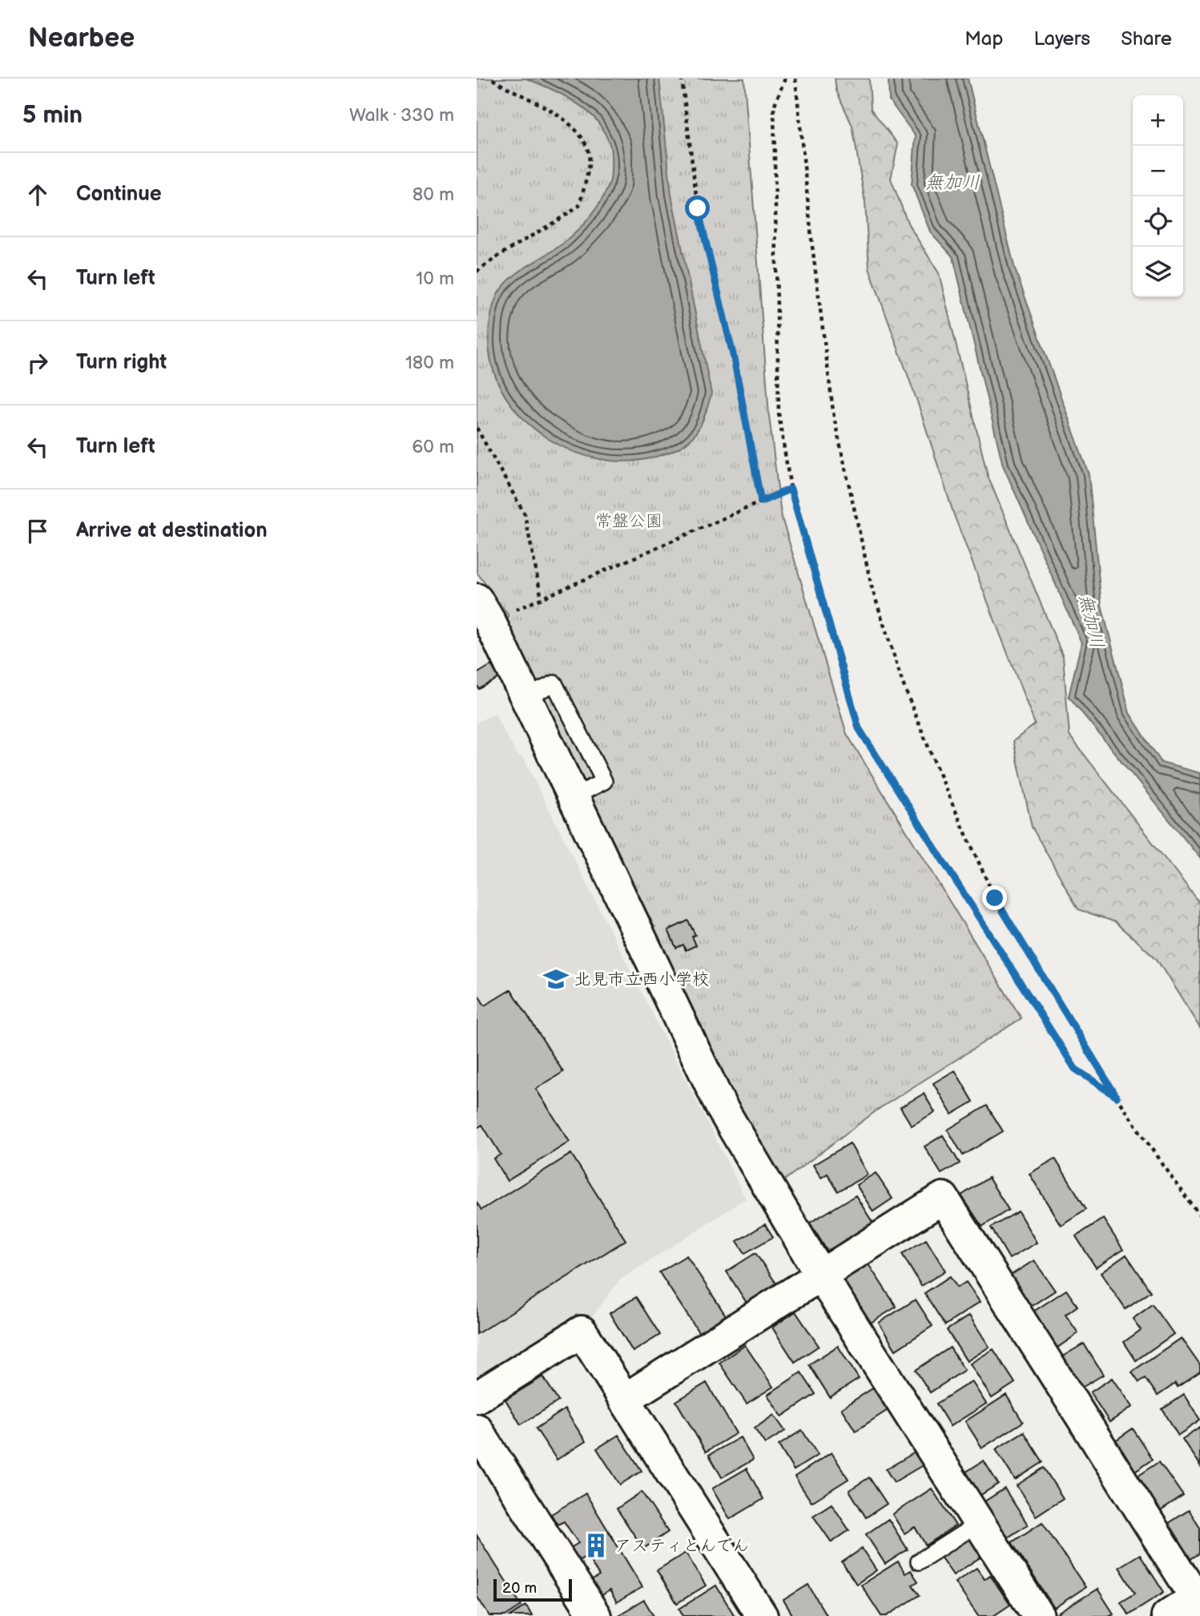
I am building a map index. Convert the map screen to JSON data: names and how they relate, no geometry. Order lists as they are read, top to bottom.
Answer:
{
  "water": ["無加川"],
  "parks": ["常盤公園"],
  "places": {
    "school or university": ["北見市立西小学校"],
    "building": ["アスティとんでん"]
  },
  "scale_bar": "20 m",
  "page": {
    "header": "Nearbee",
    "nav": ["Map", "Layers", "Share"],
    "heading": ["5 min", "Walk · 330 m"],
    "map_buttons": ["+", "−"],
    "list": [
      ["Continue", "80 m"],
      ["Turn left", "10 m"],
      ["Turn right", "180 m"],
      ["Turn left", "60 m"],
      "Arrive at destination"
    ],
    "scale": "20 m"
  }
}
